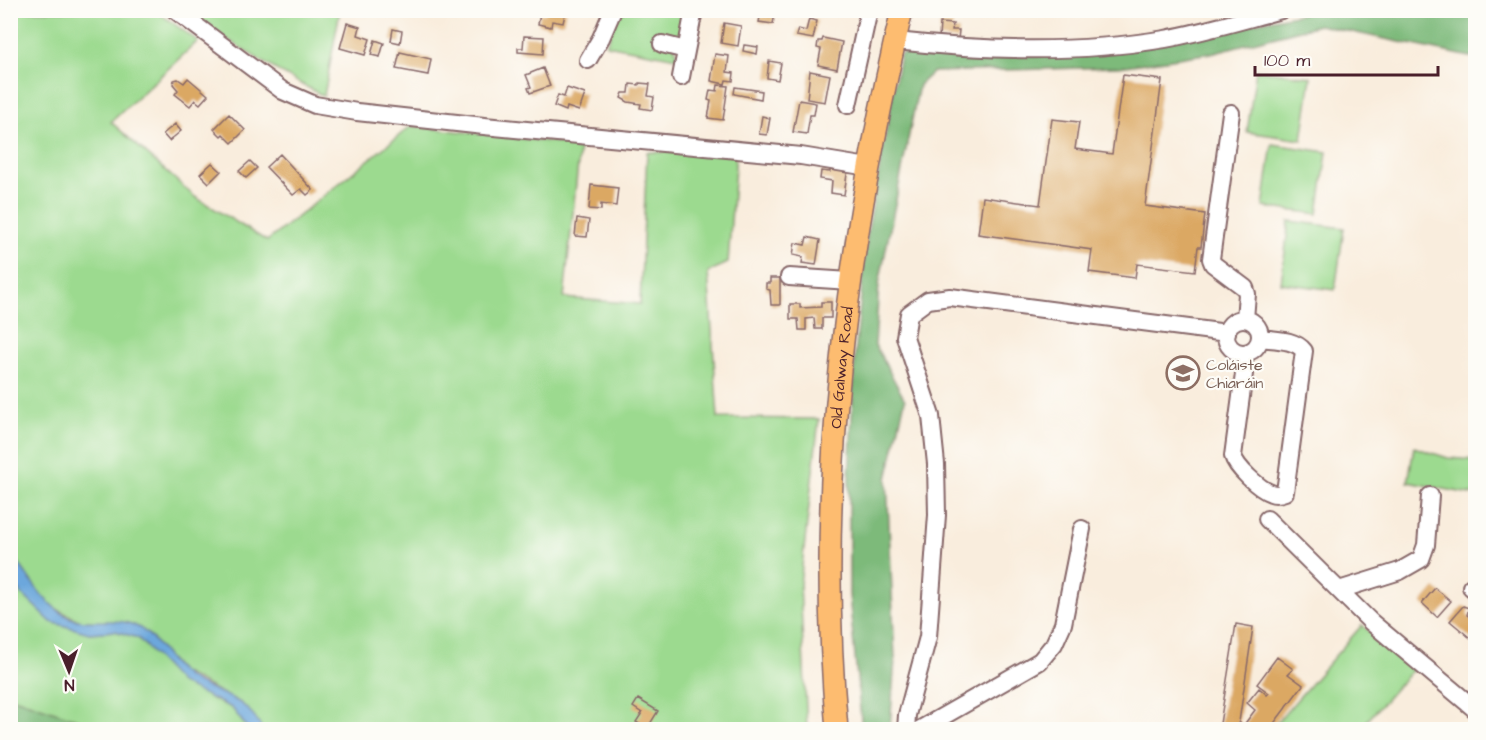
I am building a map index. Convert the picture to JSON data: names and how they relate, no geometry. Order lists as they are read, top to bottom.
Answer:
{
  "streets": {
    "main road": ["Old Galway Road"]
  },
  "places": {
    "school or university": ["Coláiste Chiaráin"]
  },
  "scale_bar": "100 m",
  "north": "bottom"
}
